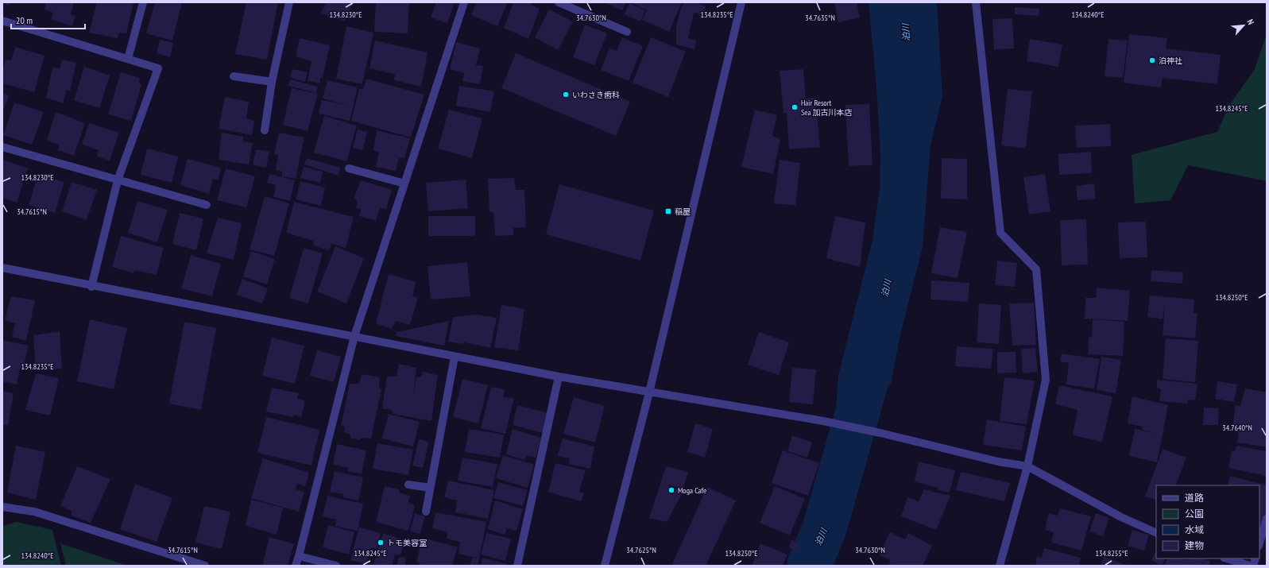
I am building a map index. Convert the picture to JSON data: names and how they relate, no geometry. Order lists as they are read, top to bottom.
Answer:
{
  "water": ["泊川"],
  "places": {
    "other": [
      "泊神社",
      "いわさき歯科",
      "Hair Resort Sea 加古川本店",
      "Moga Cafe",
      "トモ美容室"
    ],
    "transit": ["稲屋"]
  },
  "legend": [
    "道路",
    "公園",
    "水域",
    "建物"
  ],
  "scale_bar": "20 m",
  "north": "top right",
  "coordinates": [
    "134.8230°E",
    "134.8235°E",
    "134.8240°E",
    "34.7630°N",
    "34.7635°N",
    "134.8245°E",
    "34.7615°N",
    "134.8250°E",
    "34.7640°N",
    "34.7625°N",
    "134.8255°E"
  ]
}
